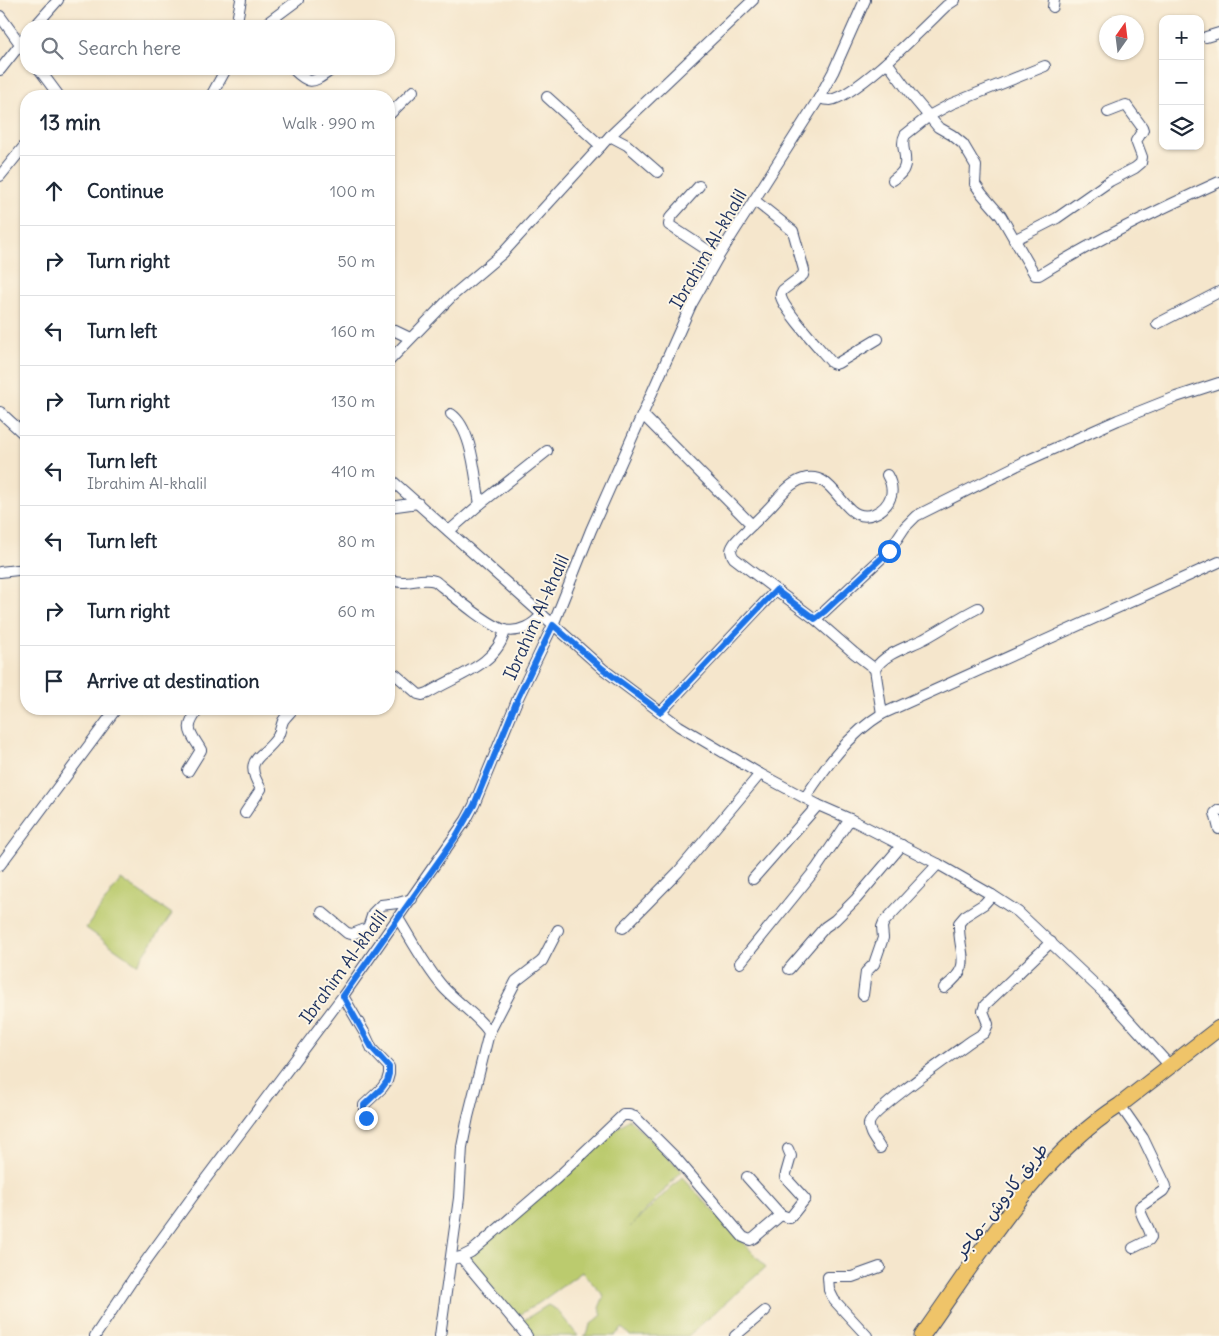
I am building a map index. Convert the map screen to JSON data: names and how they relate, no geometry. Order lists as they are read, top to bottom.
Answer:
{
  "streets": {
    "highway": ["طريق كادوش -ماجر"],
    "street": ["Ibrahim Al-khalil"]
  },
  "north": "top",
  "page": {
    "map_buttons": ["+", "−"],
    "search": "Search here",
    "heading": ["13 min", "Walk · 990 m"],
    "list": [
      ["Continue", "100 m"],
      ["Turn right", "50 m"],
      ["Turn left", "160 m"],
      ["Turn right", "130 m"],
      ["Turn left", "Ibrahim Al-khalil", "410 m"],
      ["Turn left", "80 m"],
      ["Turn right", "60 m"],
      "Arrive at destination"
    ]
  }
}
